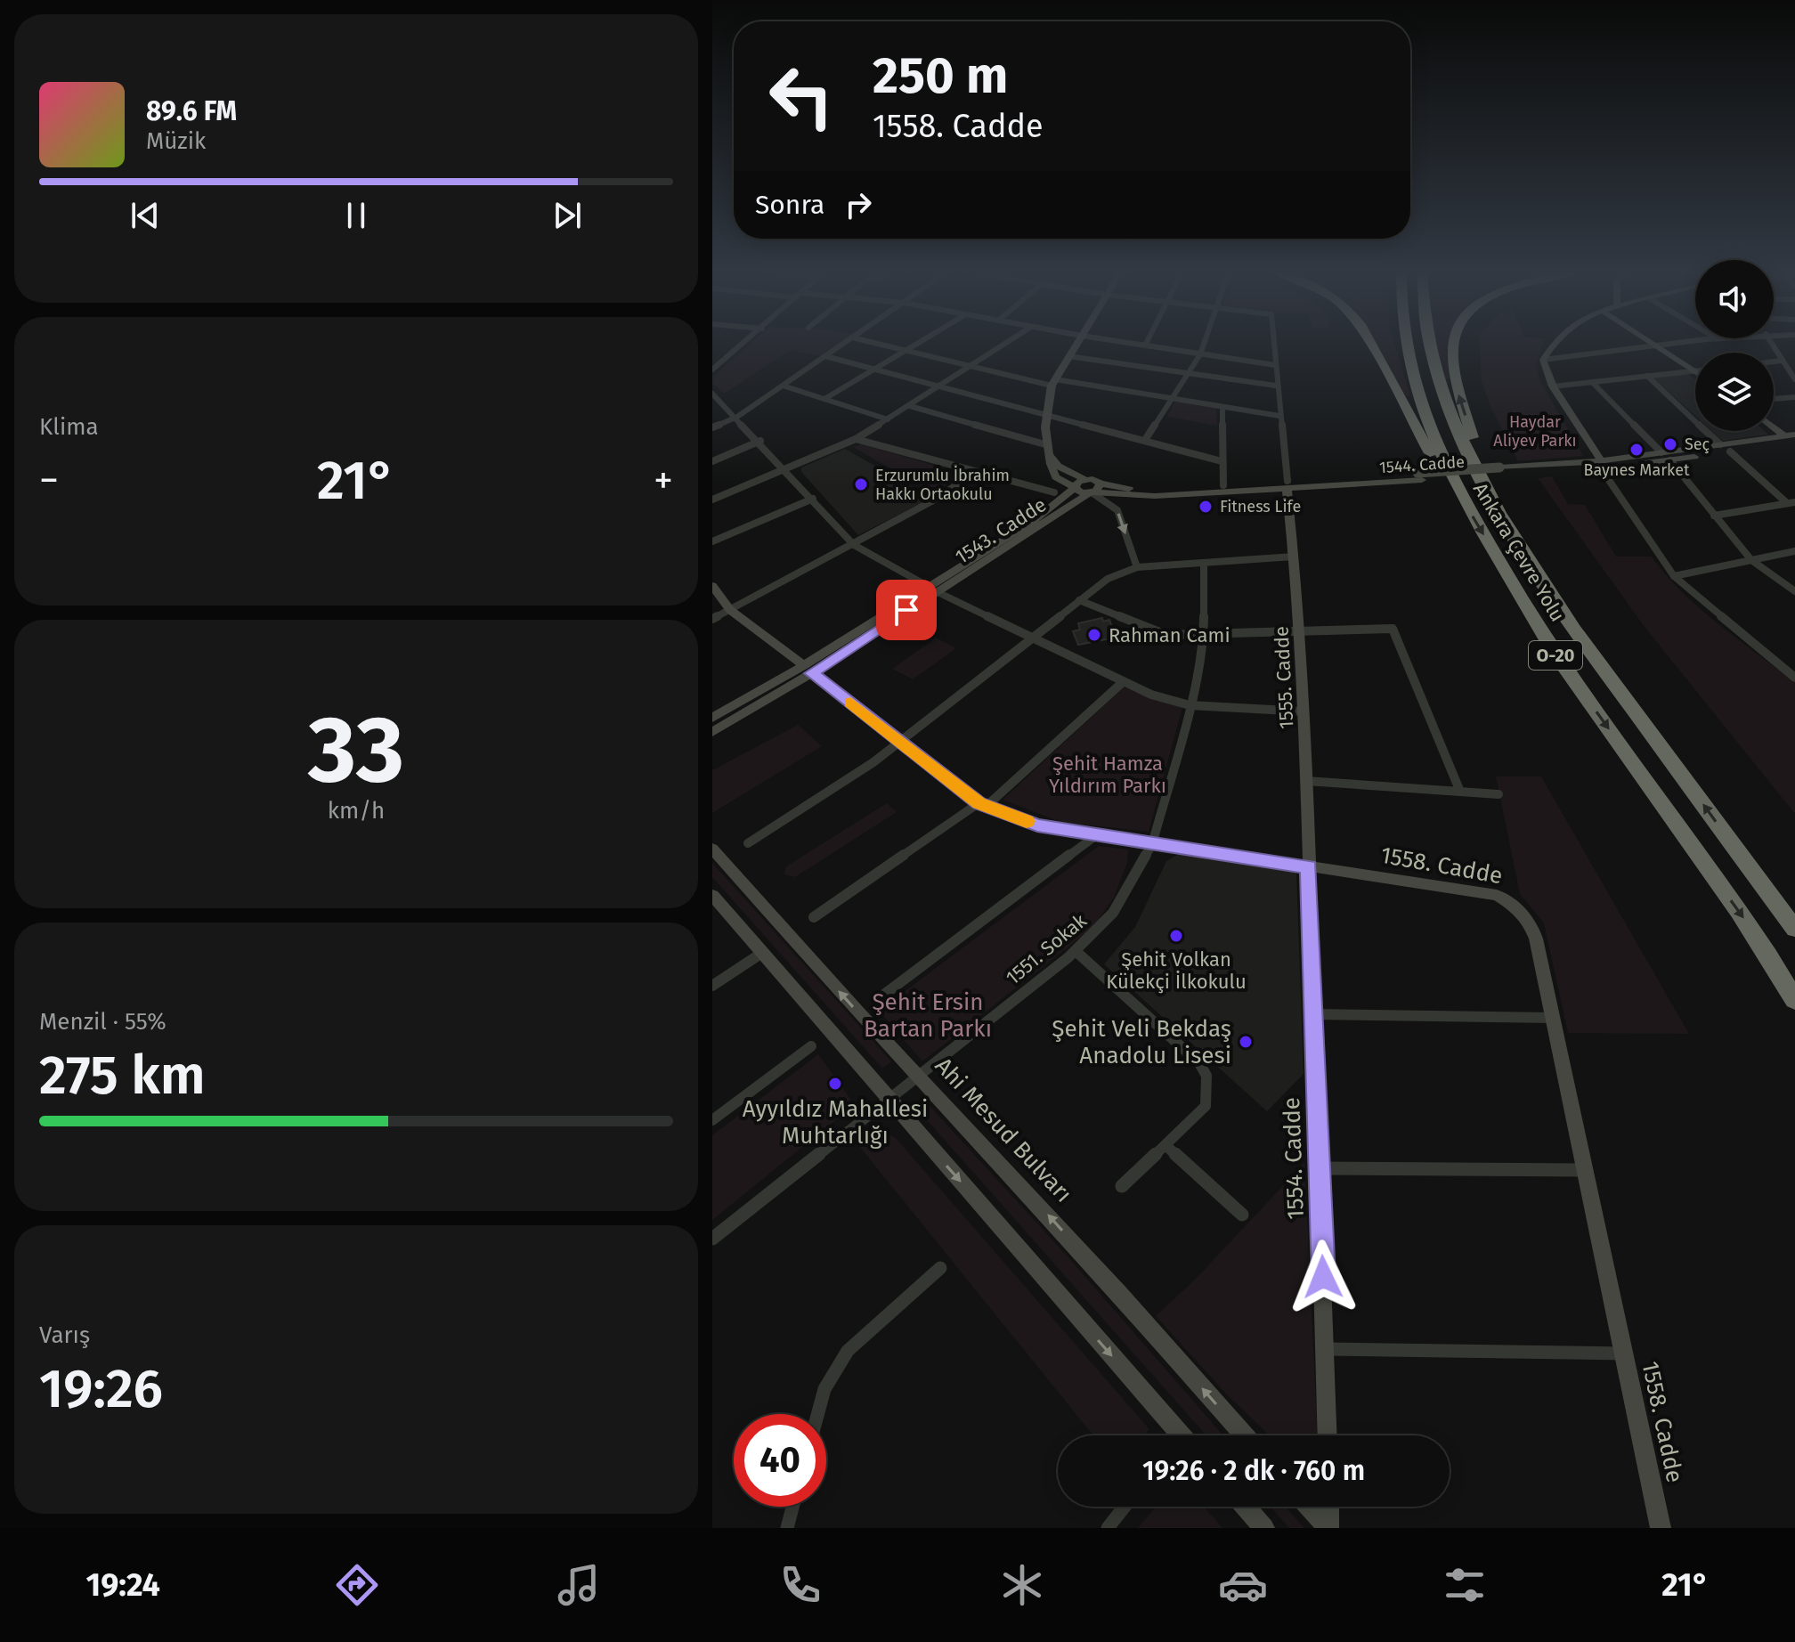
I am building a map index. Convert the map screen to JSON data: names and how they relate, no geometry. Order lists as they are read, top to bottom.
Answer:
{
  "streets": {
    "highway": ["Ankara Çevre Yolu", "O-20"],
    "street": [
      "1544. Cadde",
      "1543. Cadde",
      "1555. Cadde",
      "1558. Cadde",
      "1551. Sokak",
      "Ahi Mesud Bulvarı",
      "1554. Cadde"
    ]
  },
  "crossings": [
    ["1544. Cadde", "1543. Cadde"],
    ["1544. Cadde", "1555. Cadde"],
    ["1543. Cadde", "1558. Cadde"],
    ["1555. Cadde", "1558. Cadde"],
    ["1555. Cadde", "1554. Cadde"],
    ["1558. Cadde", "1551. Sokak"],
    ["1558. Cadde", "1554. Cadde"],
    ["1551. Sokak", "Ahi Mesud Bulvarı"]
  ],
  "parks": ["Haydar Aliyev Parkı", "Şehit Hamza Yıldırım Parkı", "Şehit Ersin Bartan Parkı"],
  "places": [
    "Seç",
    "Baynes Market",
    "Erzurumlu İbrahim Hakkı Ortaokulu",
    "Fitness Life",
    "Rahman Cami",
    "Şehit Volkan Külekçi İlkokulu",
    "Şehit Veli Bekdaş Anadolu Lisesi",
    "Ayyıldız Mahallesi Muhtarlığı"
  ],
  "page": {
    "turn": ["250 m", "1558. Cadde"],
    "song": ["89.6 FM", "Müzik"],
    "then": "Sonra",
    "tile": [
      "Klima",
      ["33", "km/h"],
      ["Menzil · 55%", "275 km"],
      ["Varış", "19:26"]
    ],
    "heat": ["−", "21°", "+"],
    "limit": "40",
    "trip": "19:26 · 2 dk · 760 m",
    "tabs": ["19:24", "21°"]
  }
}
